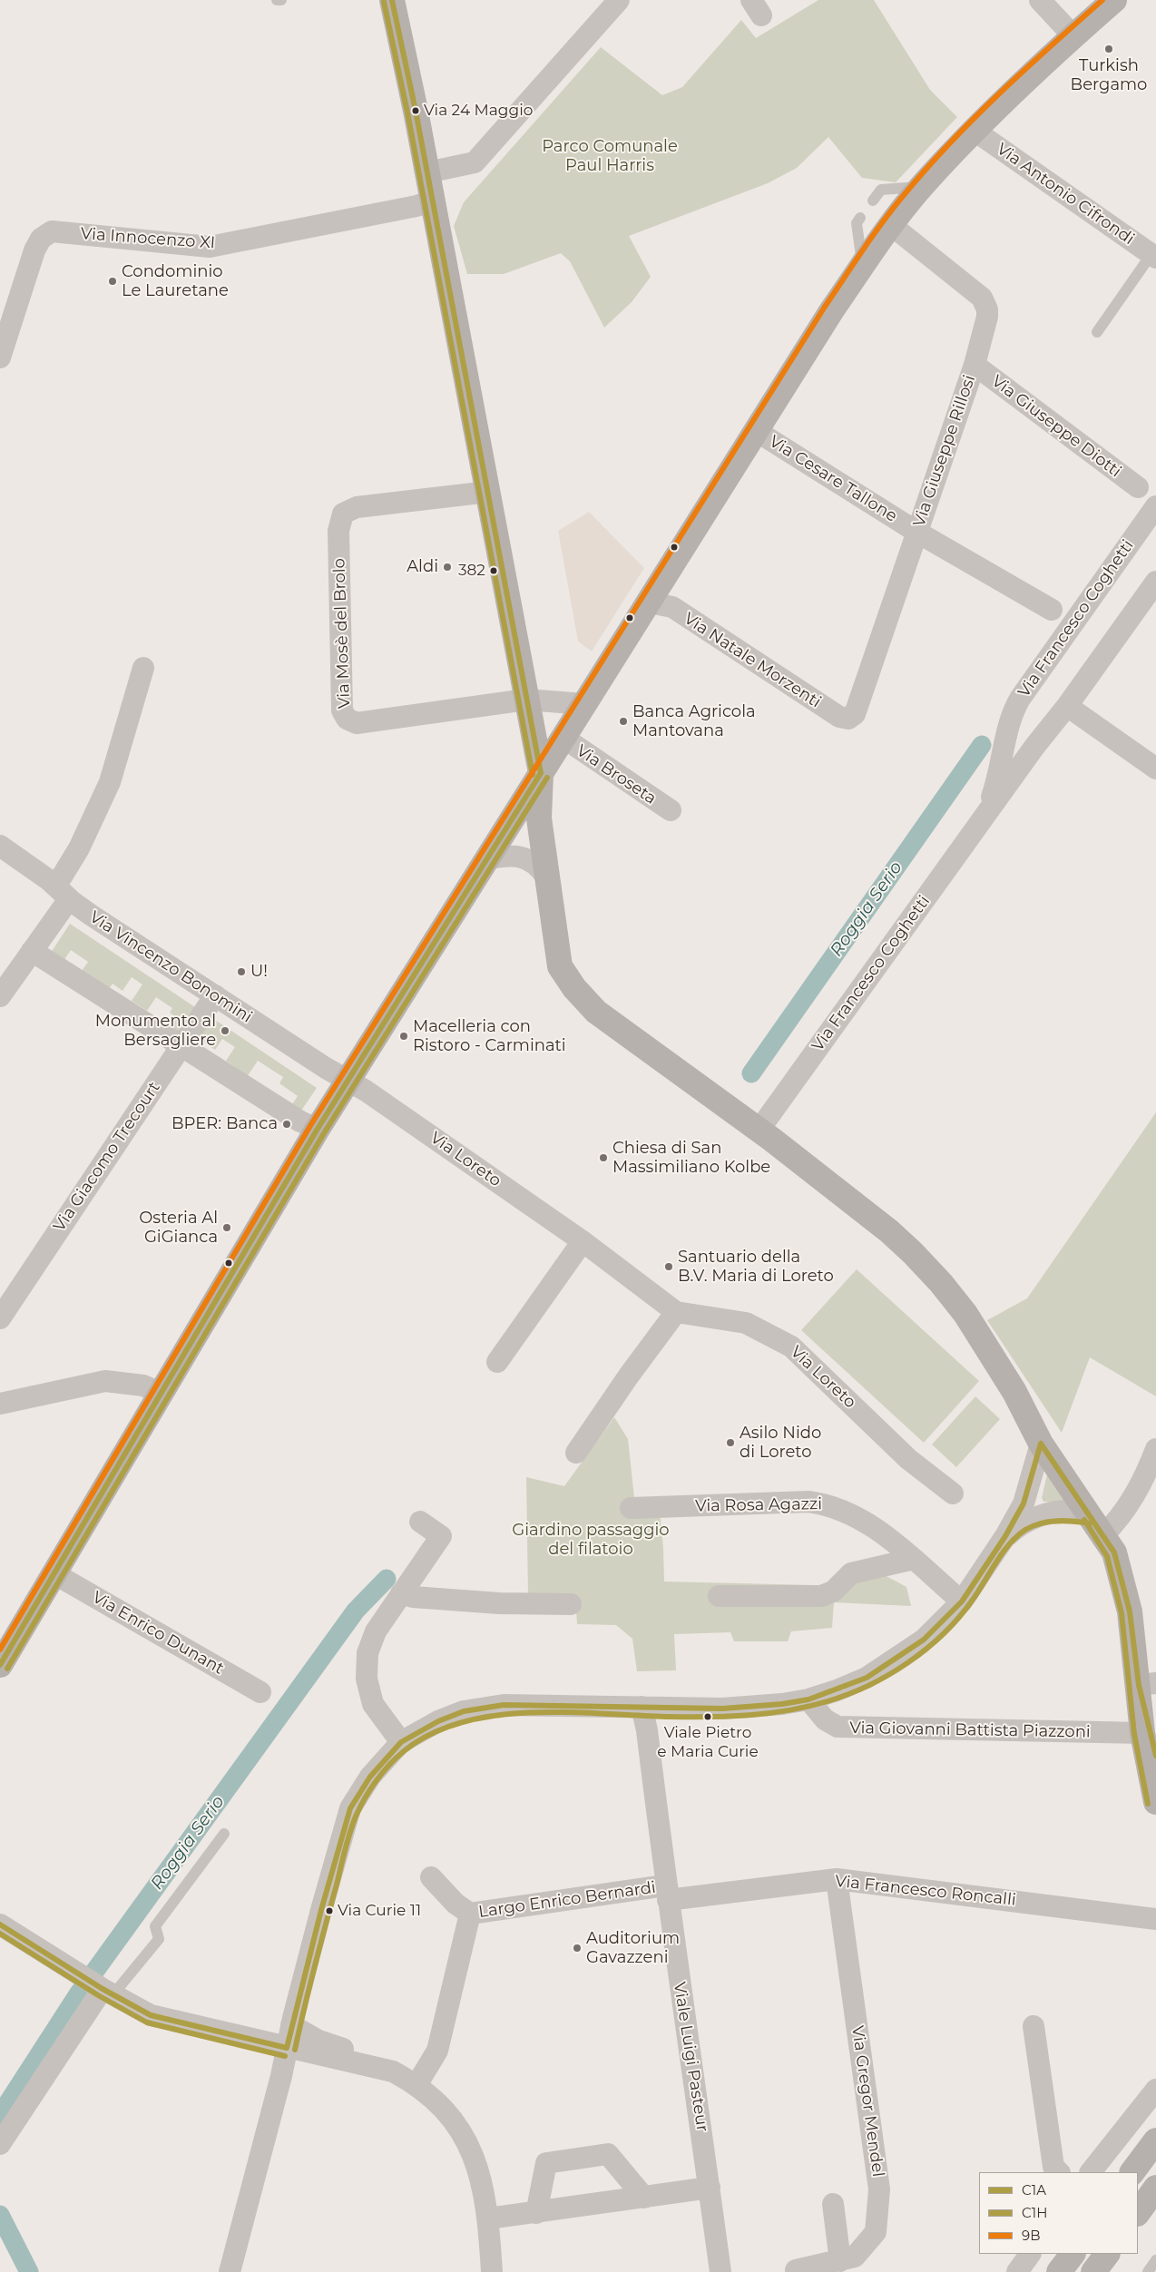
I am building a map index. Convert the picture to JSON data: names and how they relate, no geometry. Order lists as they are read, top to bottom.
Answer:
{
  "streets": {
    "street": [
      "Via Antonio Cifrondi",
      "Via Innocenzo XI",
      "Via Giuseppe Diotti",
      "Via Giuseppe Rillosi",
      "Via Cesare Tallone",
      "Via Francesco Coghetti",
      "Via Mosè del Brolo",
      "Via Natale Morzenti",
      "Via Broseta",
      "Via Vincenzo Bonomini",
      "Via Giacomo Trecourt",
      "Via Loreto",
      "Via Rosa Agazzi",
      "Via Enrico Dunant",
      "Via Giovanni Battista Piazzoni",
      "Via Francesco Roncalli",
      "Largo Enrico Bernardi",
      "Viale Luigi Pasteur",
      "Via Gregor Mendel"
    ]
  },
  "crossings": [
    ["Via Antonio Cifrondi", "Via Broseta"],
    ["Via Giuseppe Diotti", "Via Giuseppe Rillosi"],
    ["Via Giuseppe Rillosi", "Via Cesare Tallone"],
    ["Via Giuseppe Rillosi", "Via Natale Morzenti"],
    ["Via Giuseppe Rillosi", "Via Broseta"],
    ["Via Cesare Tallone", "Via Broseta"],
    ["Via Natale Morzenti", "Via Broseta"],
    ["Via Broseta", "Via Vincenzo Bonomini"],
    ["Via Broseta", "Via Loreto"],
    ["Via Broseta", "Via Enrico Dunant"],
    ["Via Vincenzo Bonomini", "Via Giacomo Trecourt"],
    ["Via Vincenzo Bonomini", "Via Loreto"],
    ["Via Francesco Roncalli", "Largo Enrico Bernardi"],
    ["Via Francesco Roncalli", "Viale Luigi Pasteur"],
    ["Via Francesco Roncalli", "Via Gregor Mendel"],
    ["Largo Enrico Bernardi", "Viale Luigi Pasteur"]
  ],
  "water": ["Roggia Serio"],
  "parks": ["Parco Comunale Paul Harris", "Giardino passaggio del filatoio"],
  "places": [
    "Turkish Bergamo",
    "Via 24 Maggio",
    "Condominio Le Lauretane",
    "Aldi",
    "382",
    "Banca Agricola Mantovana",
    "U!",
    "Monumento al Bersagliere",
    "Macelleria con Ristoro - Carminati",
    "BPER: Banca",
    "Chiesa di San Massimiliano Kolbe",
    "Osteria Al GiGianca",
    "Santuario della B.V. Maria di Loreto",
    "Asilo Nido di Loreto",
    "Viale Pietro e Maria Curie",
    "Via Curie 11",
    "Auditorium Gavazzeni"
  ],
  "lines": ["transit line C1A", "transit line 9B", "transit line C1H"],
  "legend": ["C1A", "C1H", "9B"]
}
